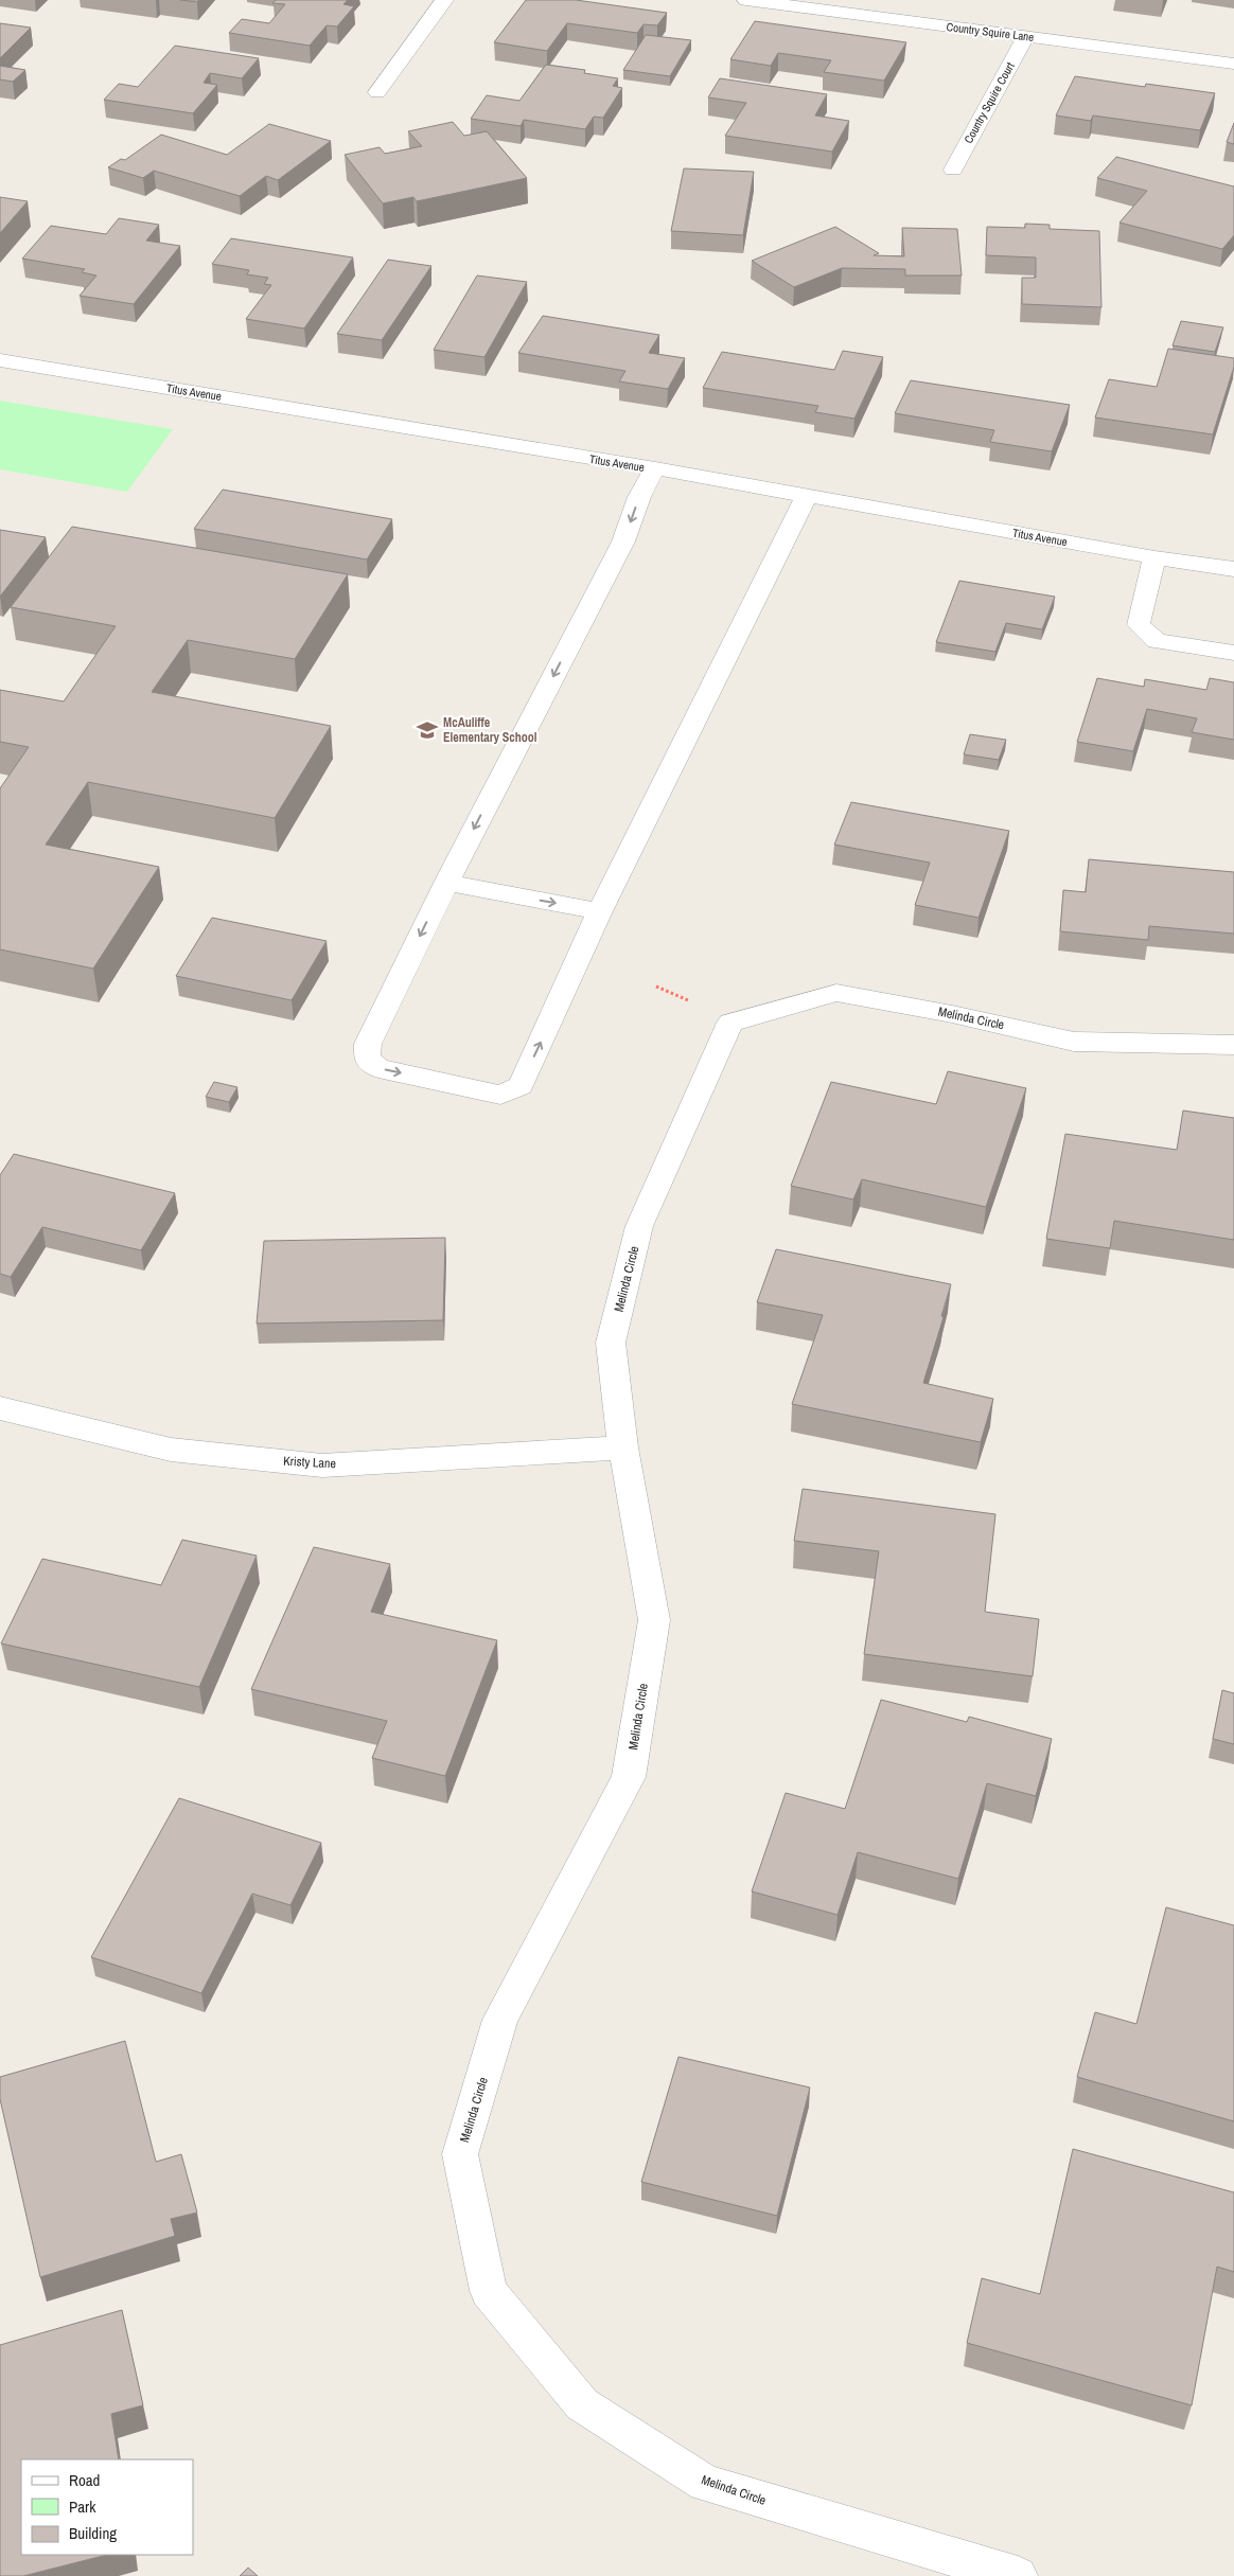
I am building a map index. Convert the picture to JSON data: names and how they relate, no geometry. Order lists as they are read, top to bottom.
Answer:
{
  "streets": {
    "street": [
      "Country Squire Lane",
      "Country Squire Court",
      "Titus Avenue",
      "Melinda Circle",
      "Kristy Lane"
    ]
  },
  "crossings": [
    ["Country Squire Lane", "Country Squire Court"],
    ["Melinda Circle", "Kristy Lane"]
  ],
  "places": {
    "school or university": ["McAuliffe Elementary School"]
  },
  "legend": ["Road", "Park", "Building"]
}
